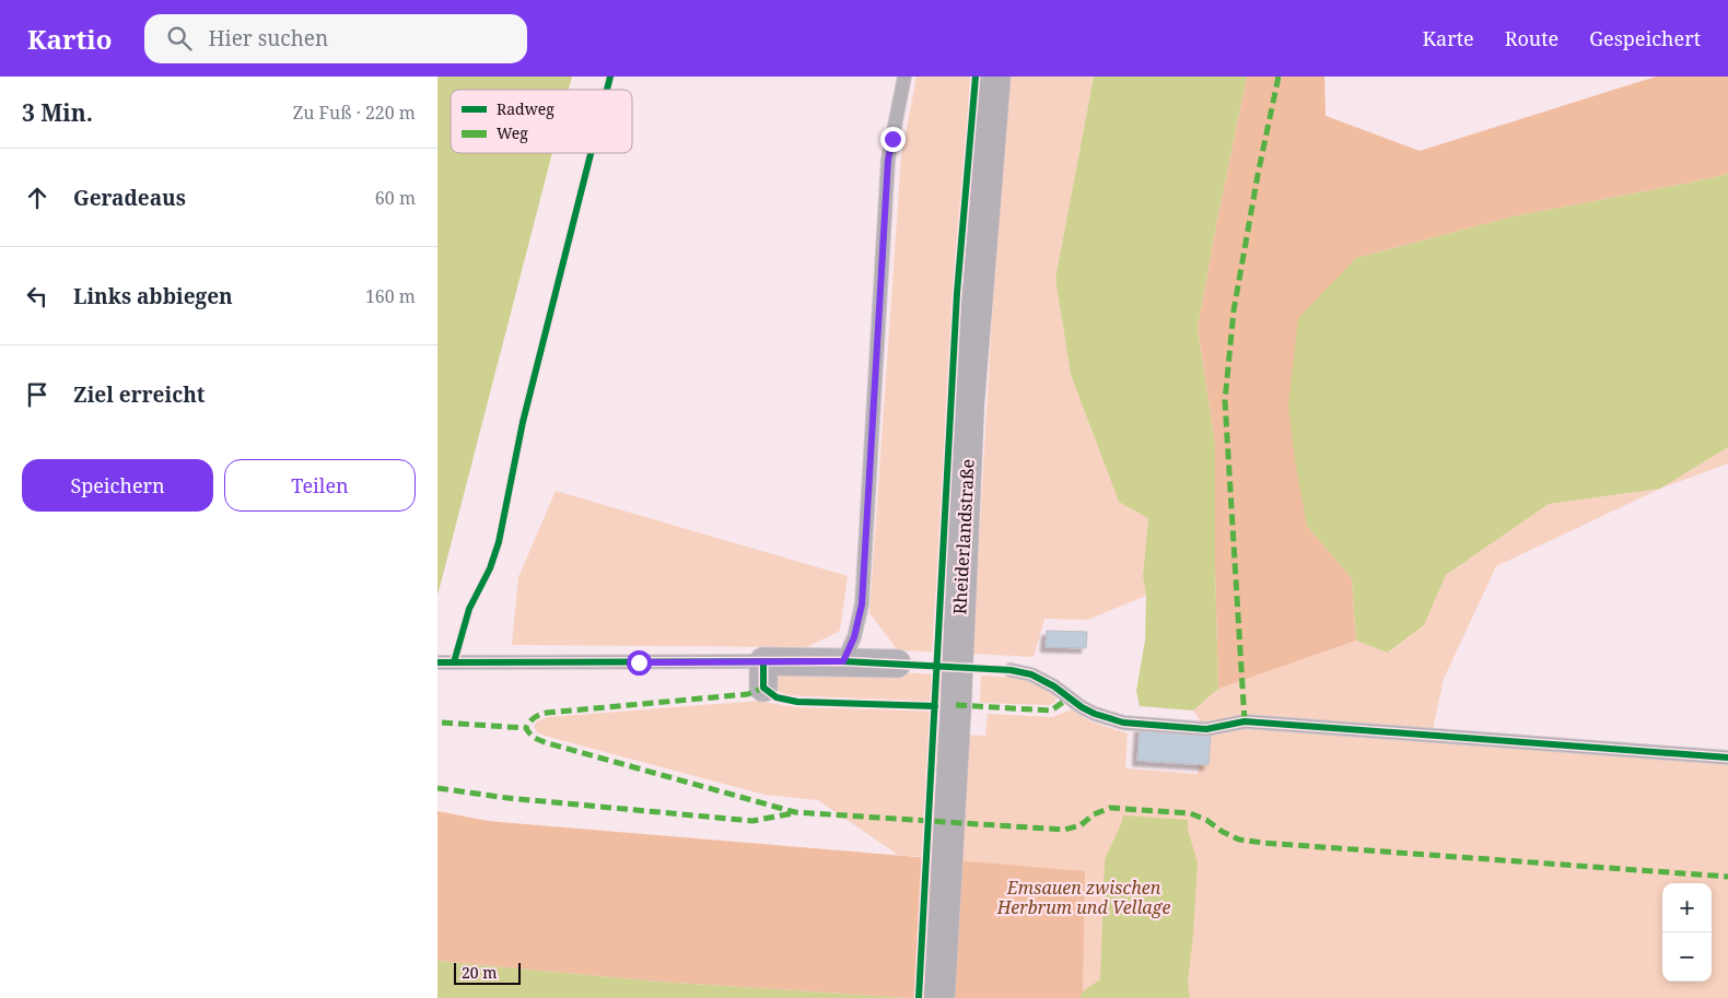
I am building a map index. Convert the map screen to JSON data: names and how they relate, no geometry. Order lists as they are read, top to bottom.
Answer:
{
  "streets": {
    "main road": ["Rheiderlandstraße"]
  },
  "parks": ["Emsauen zwischen Herbrum und Vellage"],
  "legend": ["Radweg", "Weg"],
  "scale_bar": "20 m",
  "page": {
    "header": "Kartio",
    "search": "Hier suchen",
    "nav": ["Karte", "Route", "Gespeichert"],
    "heading": ["3 Min.", "Zu Fuß · 220 m"],
    "list": [
      ["Geradeaus", "60 m"],
      ["Links abbiegen", "160 m"],
      "Ziel erreicht"
    ],
    "buttons": ["Speichern", "Teilen"],
    "map_buttons": ["+", "−"],
    "scale": "20 m"
  }
}
